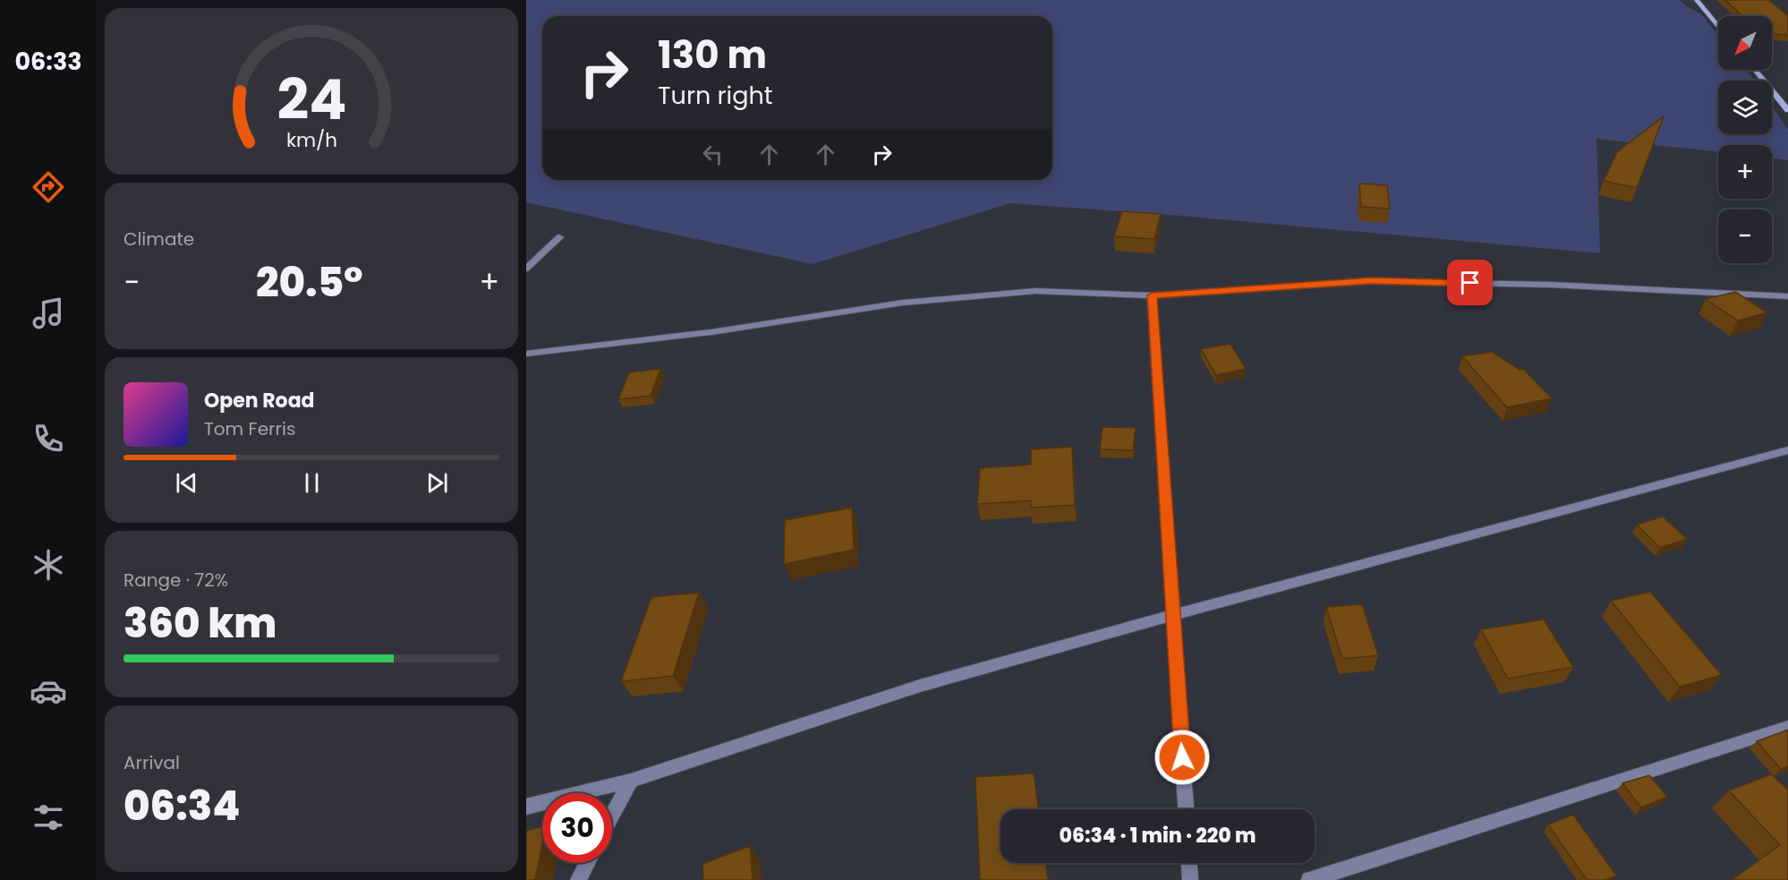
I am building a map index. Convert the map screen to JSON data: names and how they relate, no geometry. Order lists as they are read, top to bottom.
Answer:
{
  "north": "bottom left",
  "page": {
    "tabs": "06:33",
    "map_buttons": ["+", "−"],
    "turn": ["130 m", "Turn right"],
    "tile": [
      "Climate",
      ["Range · 72%", "360 km"],
      ["Arrival", "06:34"]
    ],
    "heat": ["−", "20.5°", "+"],
    "song": ["Open Road", "Tom Ferris"],
    "limit": "30",
    "trip": "06:34 · 1 min · 220 m",
    "gauge": ["24", "km/h"]
  }
}
